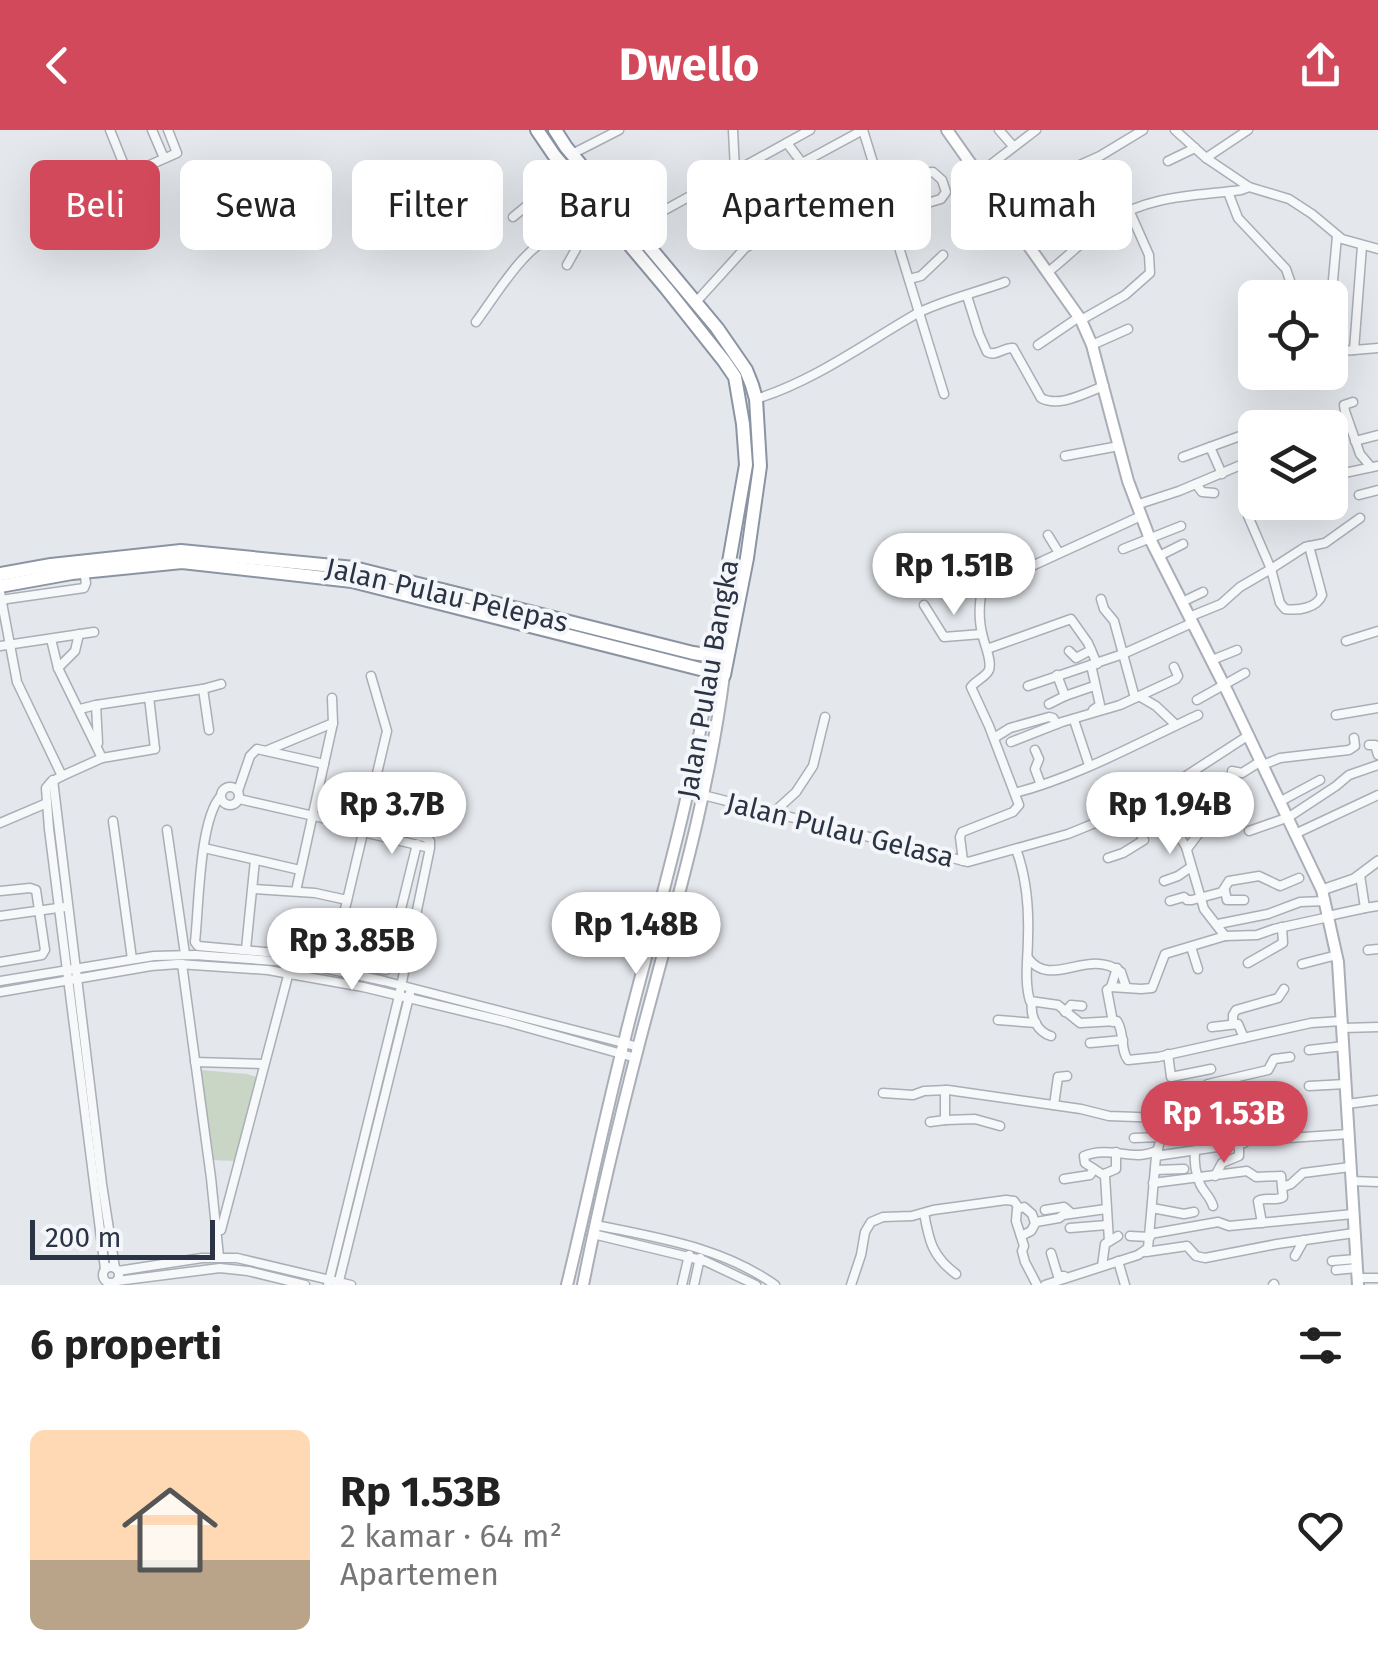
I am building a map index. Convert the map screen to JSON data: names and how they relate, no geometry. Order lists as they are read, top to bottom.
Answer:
{
  "streets": {
    "highway": ["Jalan Pulau Pelepas", "Jalan Pulau Bangka"],
    "street": ["Jalan Pulau Gelasa"]
  },
  "crossings": [
    ["Jalan Pulau Pelepas", "Jalan Pulau Bangka"],
    ["Jalan Pulau Bangka", "Jalan Pulau Gelasa"]
  ],
  "scale_bar": "200 m",
  "page": {
    "header": "Dwello",
    "chip": [
      "Beli",
      "Sewa",
      "Filter",
      "Baru",
      "Apartemen",
      "Rumah"
    ],
    "price": [
      "Rp 1.51B",
      "Rp 3.7B",
      "Rp 1.94B",
      "Rp 1.48B",
      "Rp 3.85B",
      "Rp 1.53B"
    ],
    "scale": "200 m",
    "heading": "6 properti",
    "list": [
      {
        "name": "Rp 1.53B",
        "note": "2 kamar · 64 m² · Apartemen"
      }
    ]
  }
}
